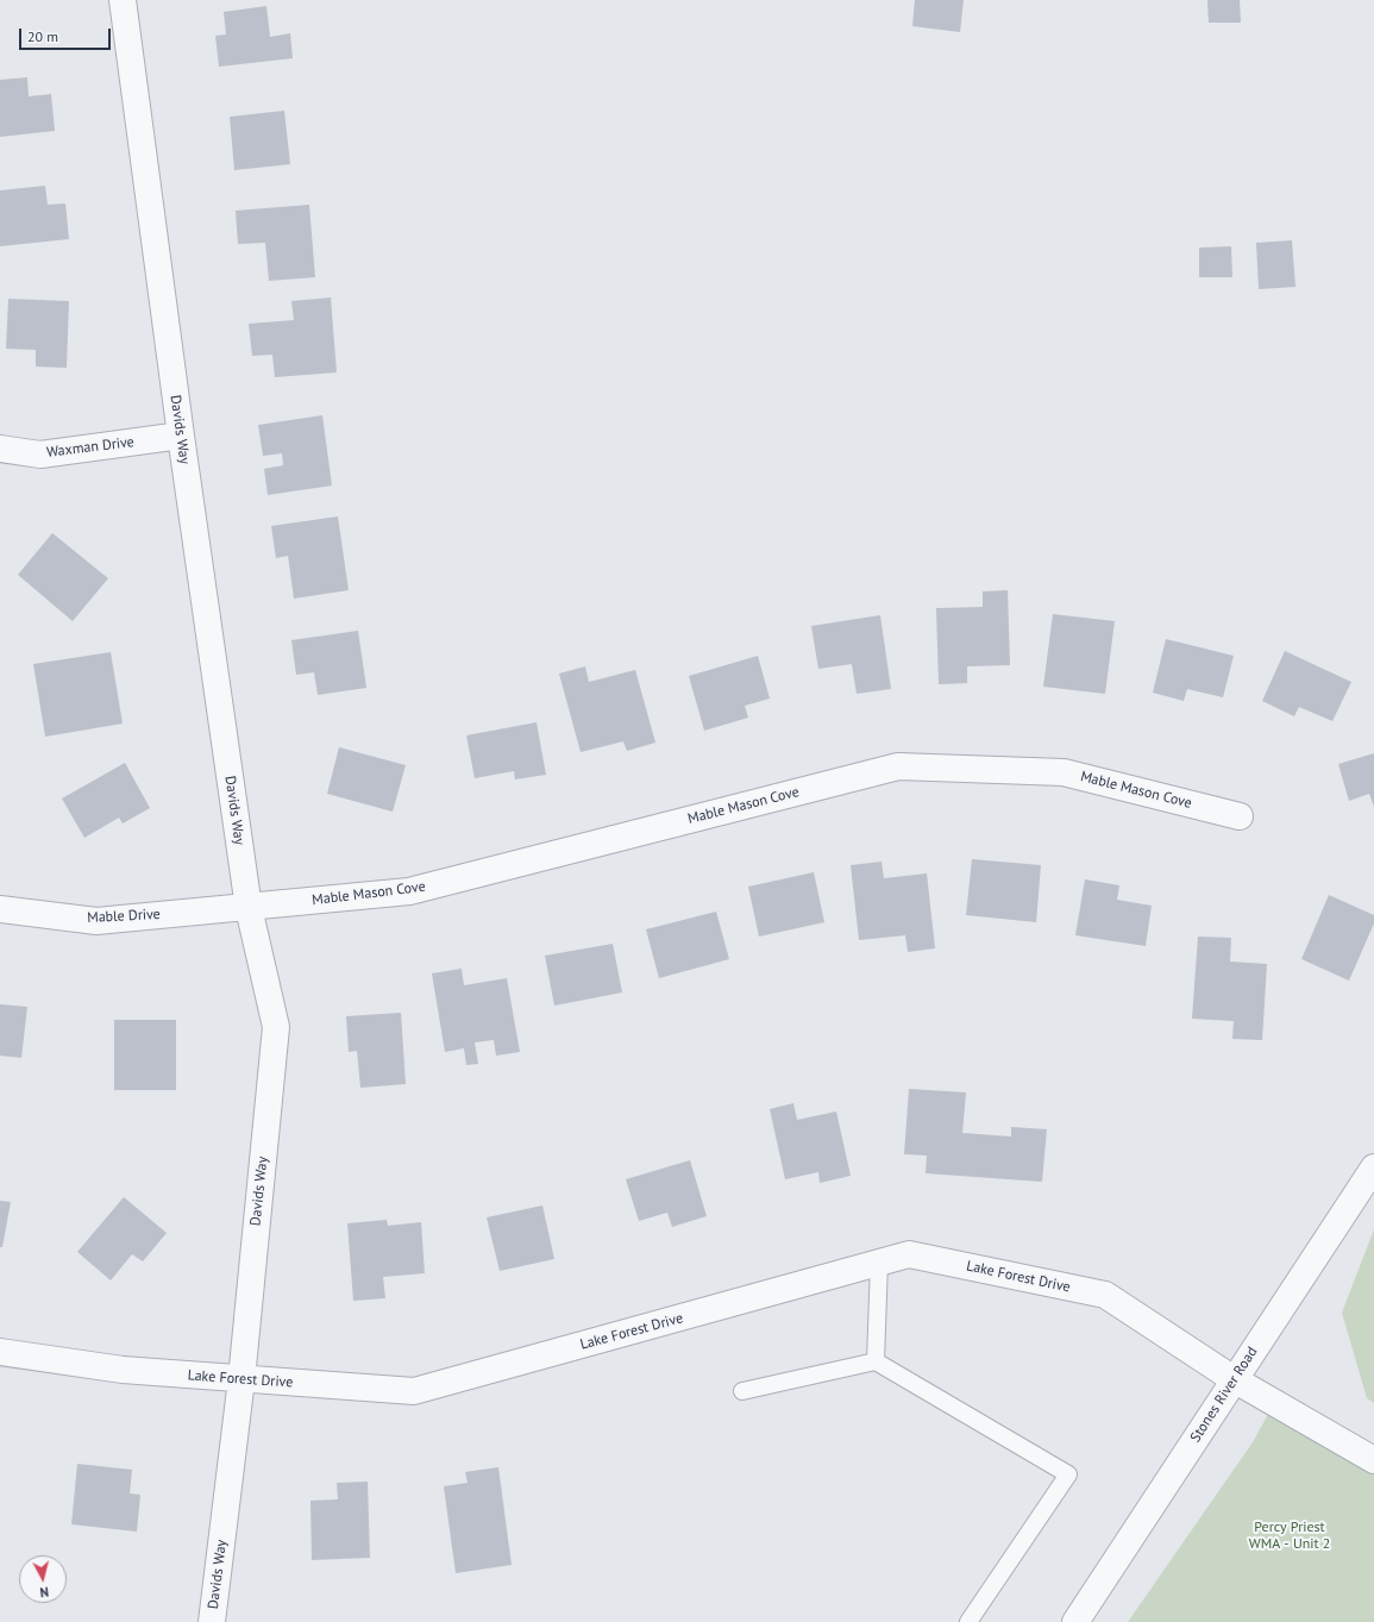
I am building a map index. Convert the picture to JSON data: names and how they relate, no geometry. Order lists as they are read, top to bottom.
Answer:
{
  "streets": {
    "street": [
      "Davids Way",
      "Waxman Drive",
      "Mable Mason Cove",
      "Mable Drive",
      "Lake Forest Drive",
      "Stones River Road"
    ]
  },
  "crossings": [
    ["Davids Way", "Waxman Drive"],
    ["Davids Way", "Mable Mason Cove"],
    ["Davids Way", "Mable Drive"],
    ["Davids Way", "Lake Forest Drive"],
    ["Mable Mason Cove", "Mable Drive"],
    ["Lake Forest Drive", "Stones River Road"]
  ],
  "parks": ["Percy Priest WMA - Unit 2"],
  "scale_bar": "20 m",
  "north": "bottom"
}
